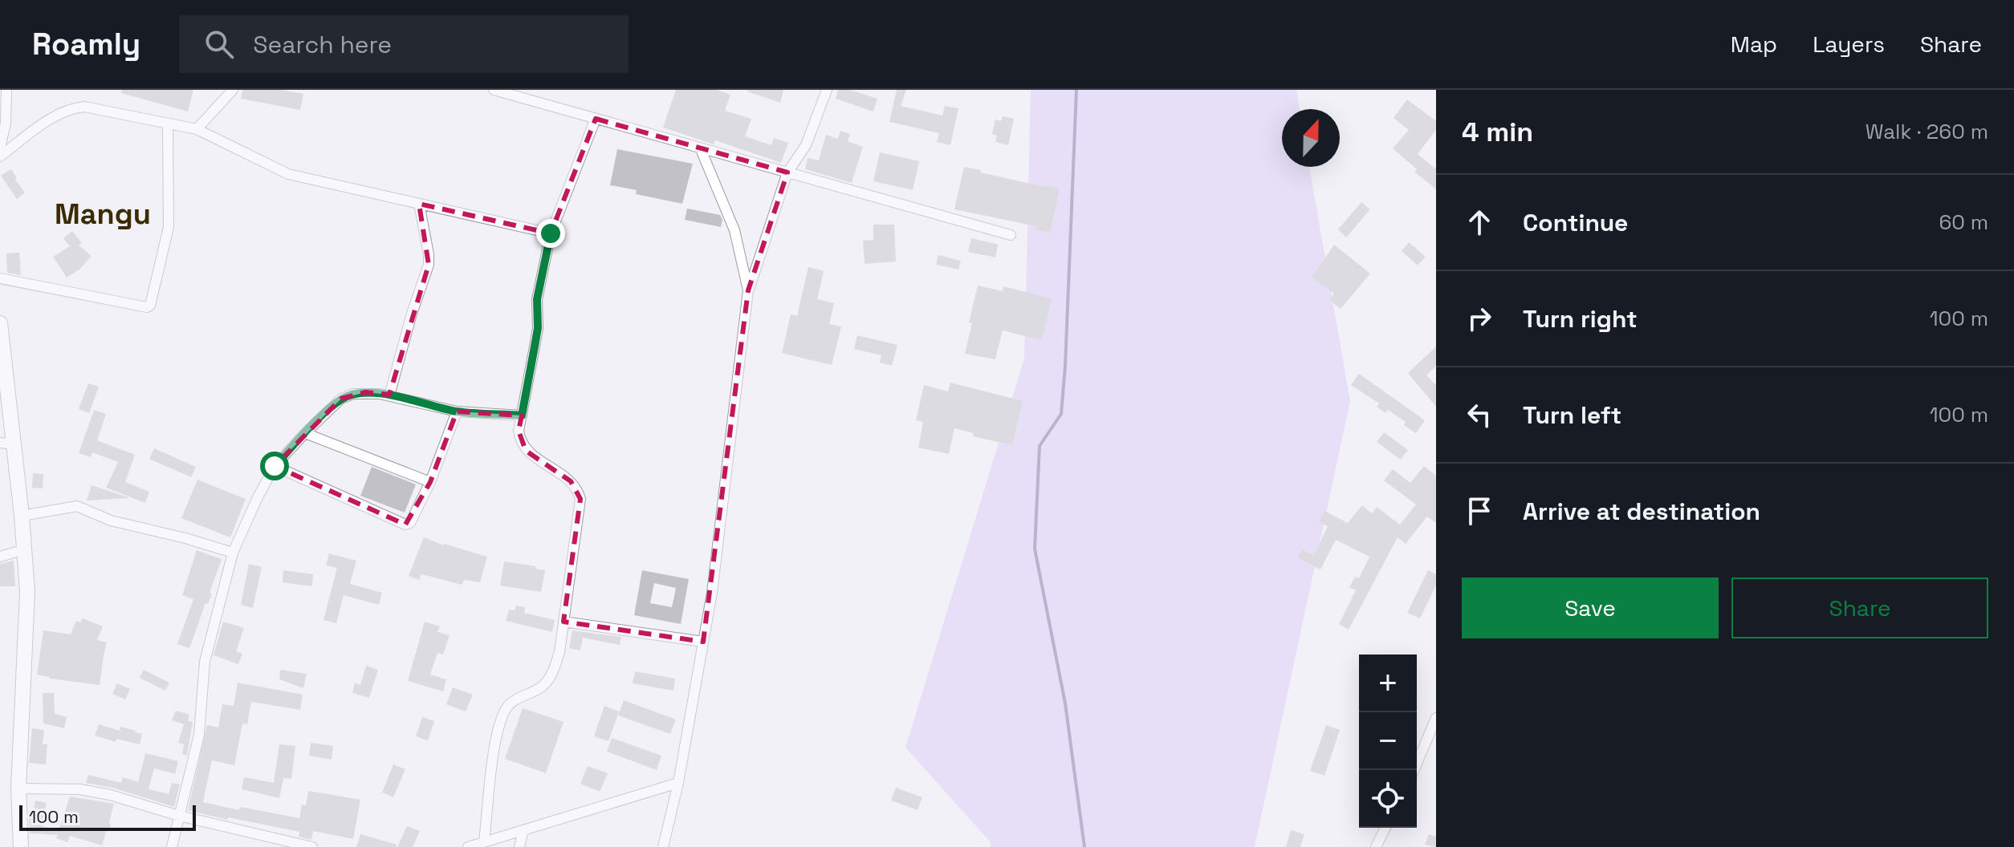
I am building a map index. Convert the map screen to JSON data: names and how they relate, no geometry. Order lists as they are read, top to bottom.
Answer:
{
  "districts": ["Mangu"],
  "scale_bar": "100 m",
  "north": "top",
  "page": {
    "header": "Roamly",
    "search": "Search here",
    "nav": ["Map", "Layers", "Share"],
    "heading": ["4 min", "Walk · 260 m"],
    "list": [
      ["Continue", "60 m"],
      ["Turn right", "100 m"],
      ["Turn left", "100 m"],
      "Arrive at destination"
    ],
    "buttons": ["Save", "Share"],
    "map_buttons": ["+", "−"],
    "scale": "100 m"
  }
}
